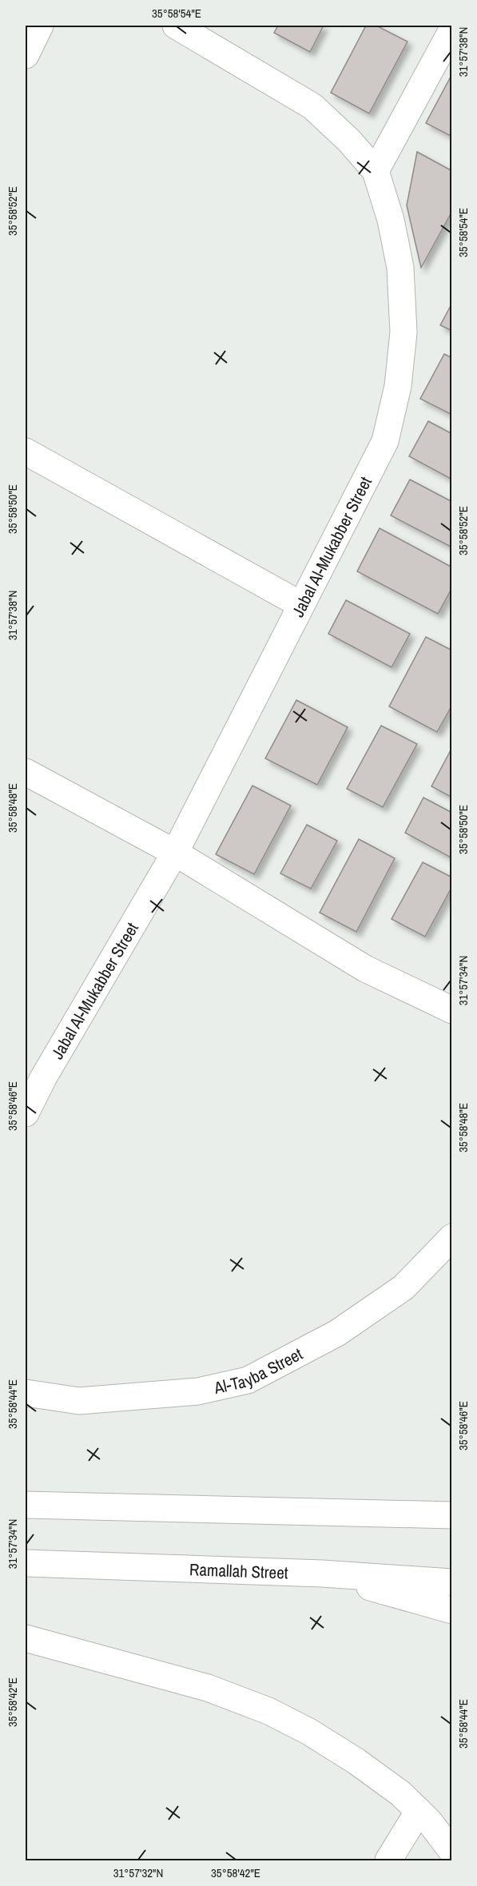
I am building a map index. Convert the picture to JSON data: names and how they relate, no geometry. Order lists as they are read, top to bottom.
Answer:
{
  "streets": {
    "street": ["Jabal Al-Mukabber Street", "Al-Tayba Street", "Ramallah Street"]
  },
  "coordinates": [
    "35°58'54\"E",
    "31°57'38\"N",
    "35°58'52\"E",
    "35°58'50\"E",
    "35°58'48\"E",
    "31°57'34\"N",
    "35°58'46\"E",
    "35°58'44\"E",
    "35°58'42\"E",
    "31°57'32\"N"
  ]
}
